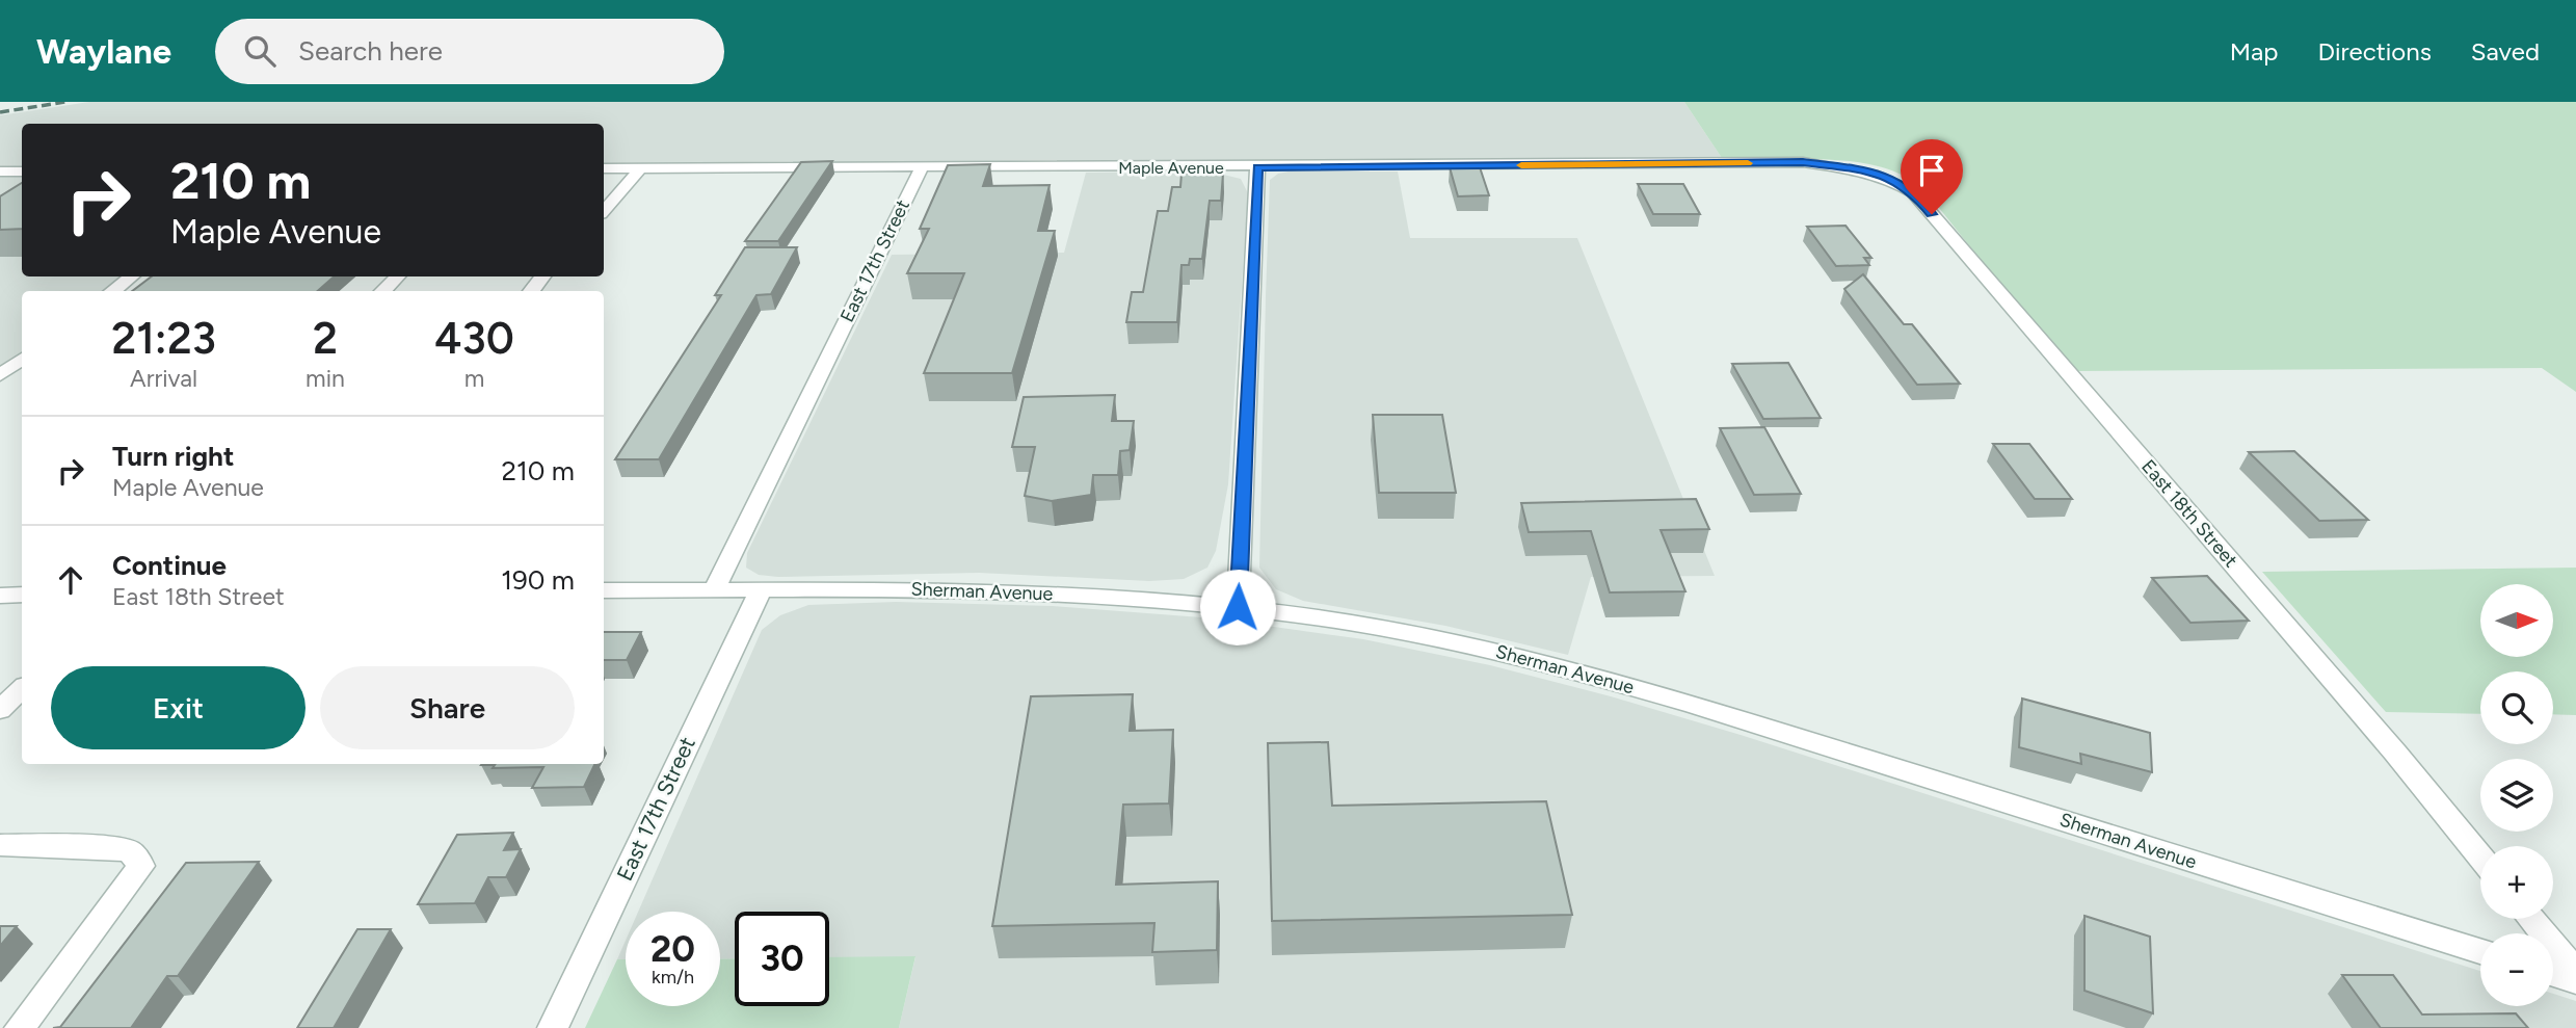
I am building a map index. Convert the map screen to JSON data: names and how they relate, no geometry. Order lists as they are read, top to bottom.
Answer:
{
  "streets": {
    "street": [
      "Maple Avenue",
      "East 17th Street",
      "East 18th Street",
      "Sherman Avenue"
    ]
  },
  "crossings": [
    ["Maple Avenue", "East 17th Street"],
    ["Maple Avenue", "East 18th Street"],
    ["East 17th Street", "Sherman Avenue"]
  ],
  "north": "right",
  "page": {
    "header": "Waylane",
    "search": "Search here",
    "nav": ["Map", "Directions", "Saved"],
    "turn": ["210 m", "Maple Avenue"],
    "eta": [
      "21:23",
      "Arrival",
      "2",
      "min",
      "430",
      "m"
    ],
    "list": [
      {
        "name": "Turn right",
        "note": "Maple Avenue",
        "value": "210 m"
      },
      {
        "name": "Continue",
        "note": "East 18th Street",
        "value": "190 m"
      }
    ],
    "map_buttons": ["+", "−"],
    "buttons": ["Exit", "Share"],
    "speed": "20 km/h",
    "limit": "30"
  }
}
